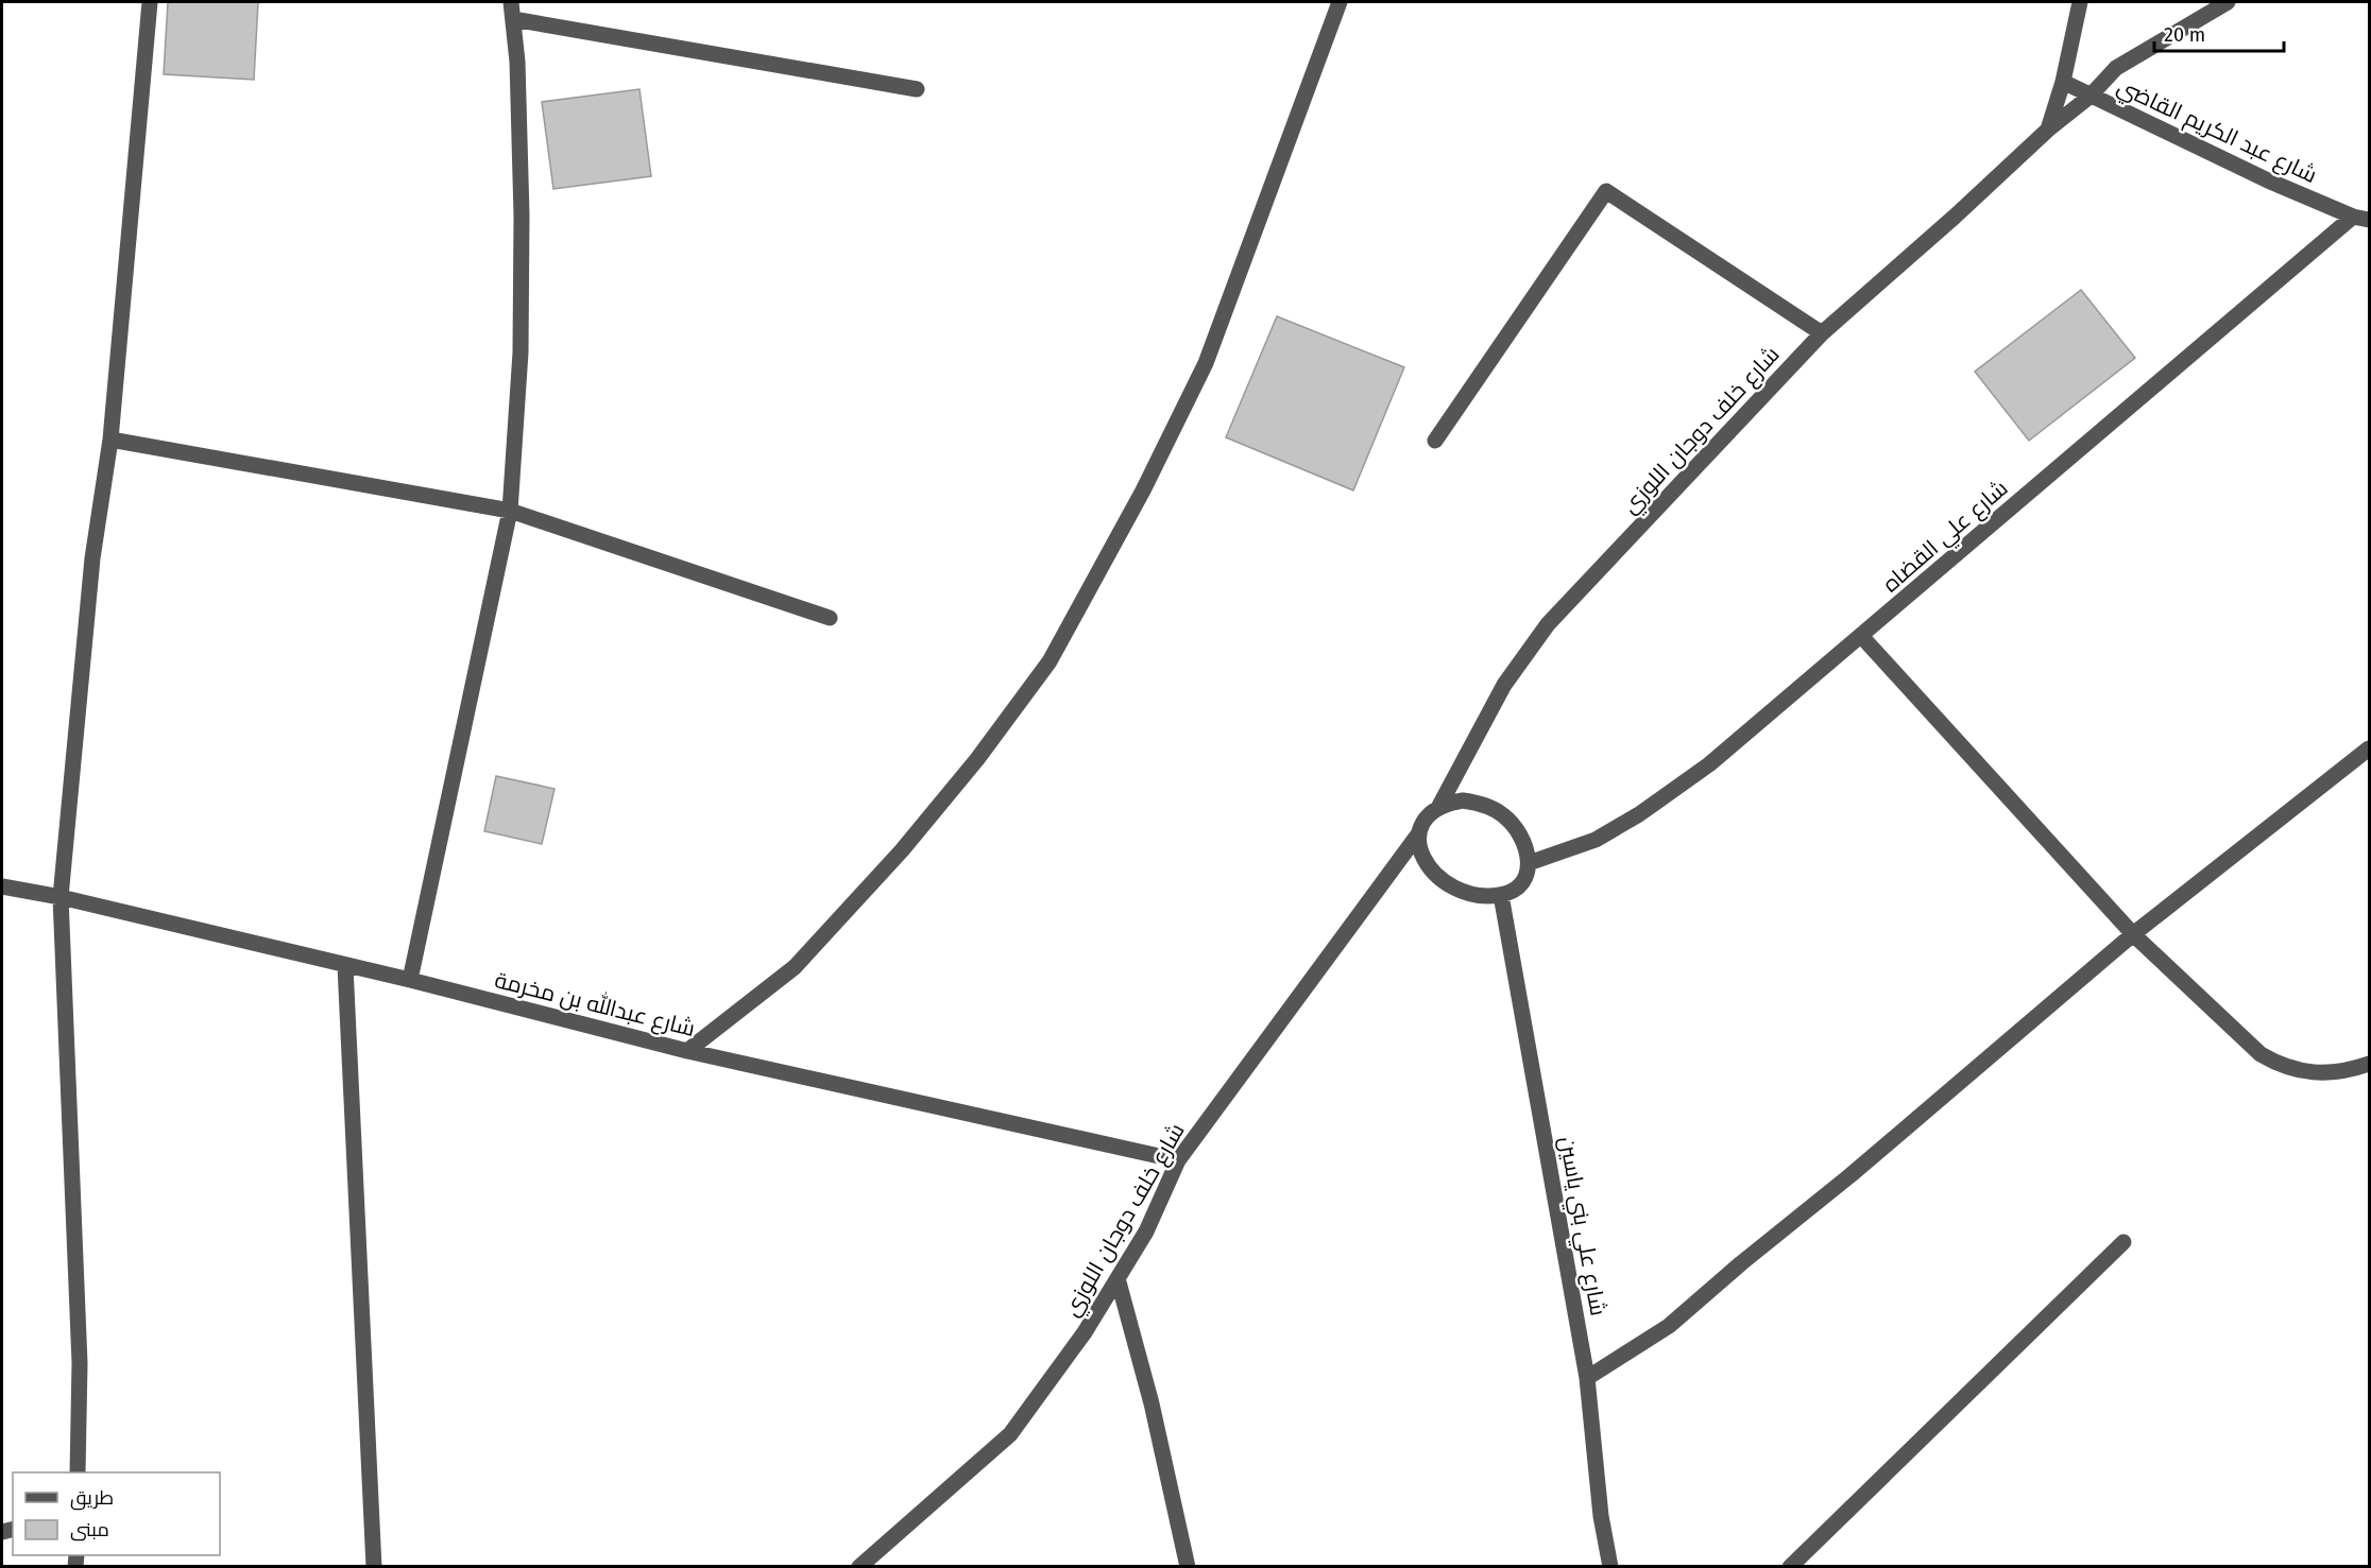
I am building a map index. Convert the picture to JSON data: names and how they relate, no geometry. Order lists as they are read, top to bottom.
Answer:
{
  "streets": {
    "street": [
      "شارع عبد الكريم القاضي",
      "شارع خلف دوجان اللوزي",
      "شارع علي القضاه",
      "شارع عبدالله بن مخرمة",
      "شارع علي بني ياسين"
    ]
  },
  "crossings": [
    ["شارع عبد الكريم القاضي", "شارع خلف دوجان اللوزي"],
    ["شارع عبد الكريم القاضي", "شارع علي القضاه"],
    ["شارع خلف دوجان اللوزي", "شارع علي القضاه"],
    ["شارع خلف دوجان اللوزي", "شارع عبدالله بن مخرمة"],
    ["شارع خلف دوجان اللوزي", "شارع علي بني ياسين"],
    ["شارع علي القضاه", "شارع علي بني ياسين"]
  ],
  "legend": ["طريق", "مبنى"],
  "scale_bar": "20 m"
}
